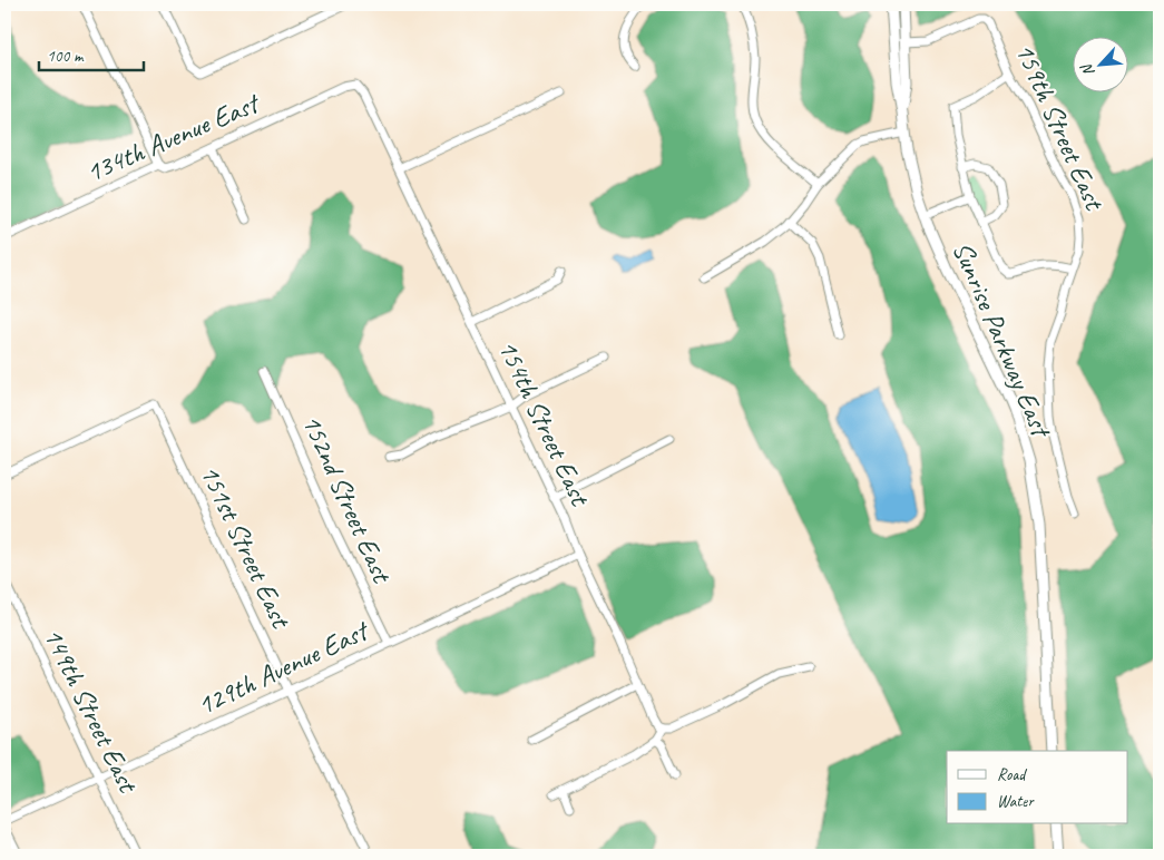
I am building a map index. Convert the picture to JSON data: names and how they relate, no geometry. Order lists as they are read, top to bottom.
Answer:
{
  "streets": {
    "street": [
      "159th Street East",
      "134th Avenue East",
      "Sunrise Parkway East",
      "154th Street East",
      "152nd Street East",
      "151st Street East",
      "129th Avenue East",
      "149th Street East"
    ]
  },
  "crossings": [
    ["159th Street East", "Sunrise Parkway East"],
    ["134th Avenue East", "154th Street East"],
    ["154th Street East", "129th Avenue East"],
    ["152nd Street East", "129th Avenue East"],
    ["151st Street East", "129th Avenue East"],
    ["129th Avenue East", "149th Street East"]
  ],
  "legend": ["Road", "Water"],
  "scale_bar": "100 m",
  "north": "bottom left"
}
